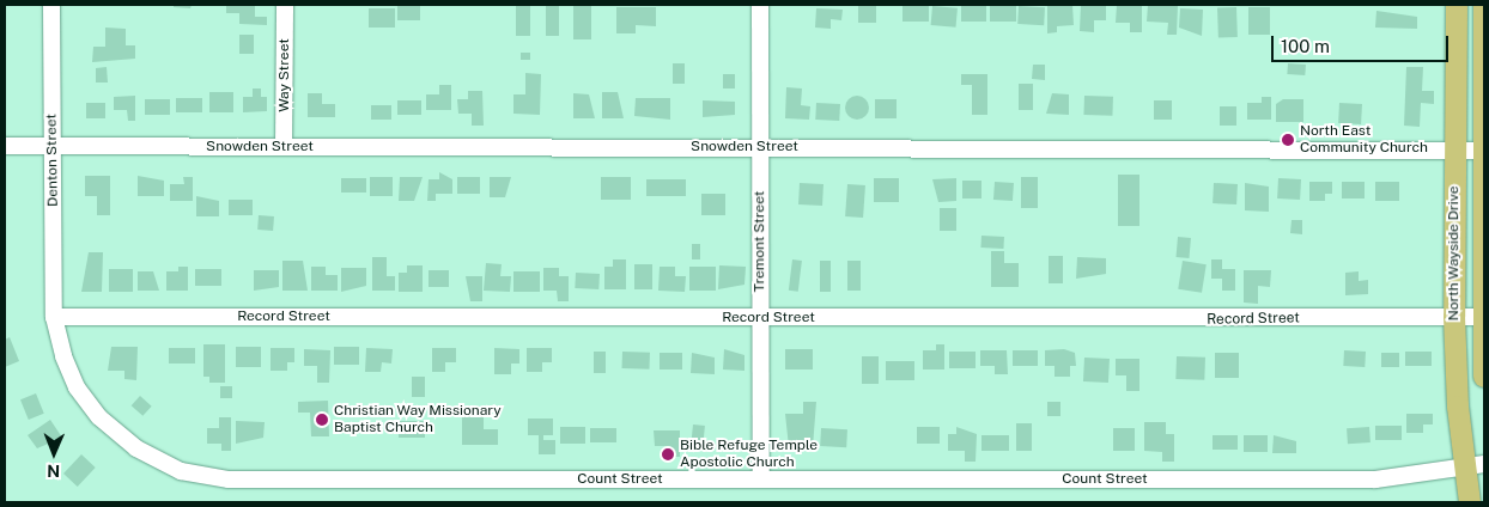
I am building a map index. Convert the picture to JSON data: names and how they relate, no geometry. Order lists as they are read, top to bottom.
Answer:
{
  "streets": {
    "main road": ["North Wayside Drive"],
    "street": [
      "Way Street",
      "Snowden Street",
      "Denton Street",
      "Tremont Street",
      "Record Street",
      "Count Street"
    ]
  },
  "crossings": [
    ["Way Street", "Snowden Street"],
    ["Snowden Street", "Denton Street"],
    ["Snowden Street", "Tremont Street"],
    ["Snowden Street", "North Wayside Drive"],
    ["Denton Street", "Record Street"],
    ["Denton Street", "Count Street"],
    ["Tremont Street", "Record Street"],
    ["Tremont Street", "Count Street"],
    ["North Wayside Drive", "Record Street"],
    ["North Wayside Drive", "Count Street"],
    ["Record Street", "Count Street"]
  ],
  "places": ["North East Community Church", "Christian Way Missionary Baptist Church", "Bible Refuge Temple Apostolic Church"],
  "scale_bar": "100 m",
  "north": "bottom"
}
